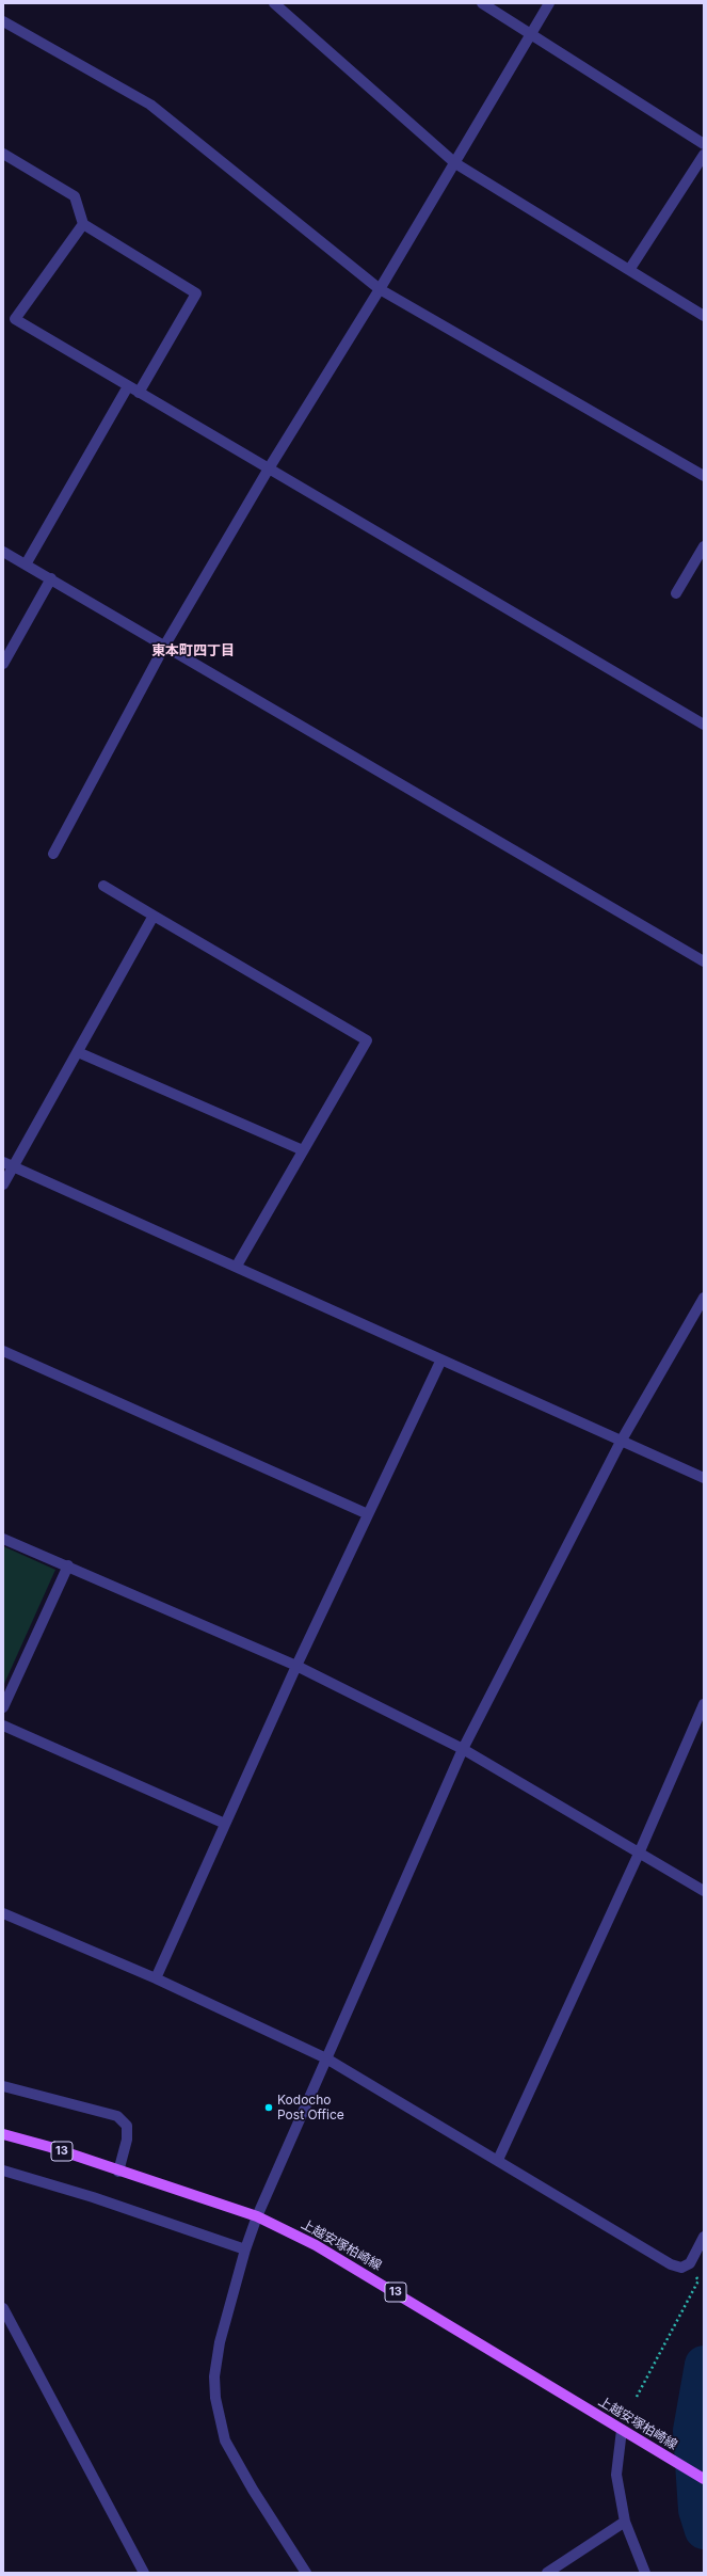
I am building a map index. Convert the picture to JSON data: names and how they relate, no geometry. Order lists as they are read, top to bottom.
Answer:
{
  "streets": {
    "main road": ["13", "上越安塚柏崎線"]
  },
  "districts": ["東本町四丁目"],
  "places": ["Kodocho Post Office"]
}
